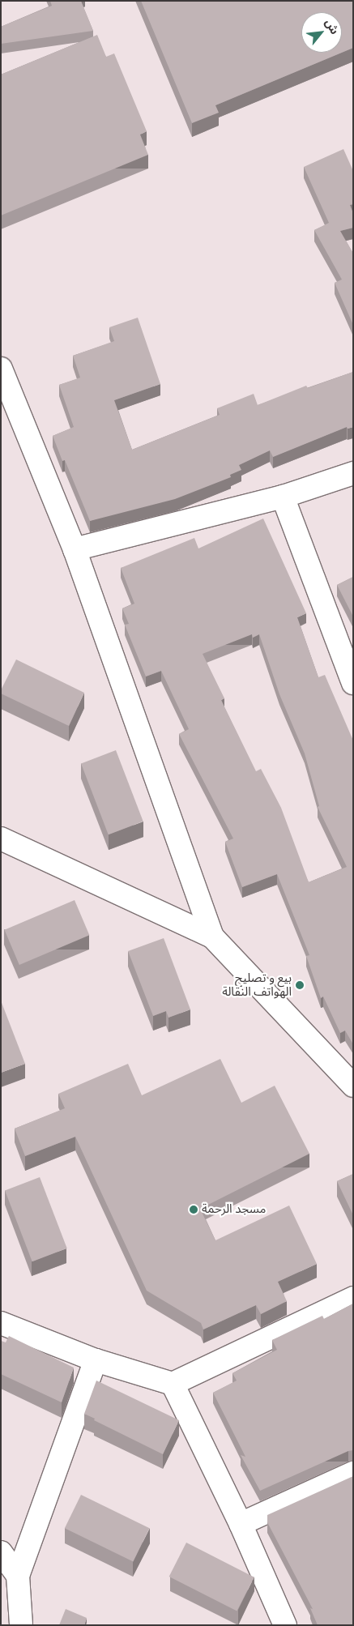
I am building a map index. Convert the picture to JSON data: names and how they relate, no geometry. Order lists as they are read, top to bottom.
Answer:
{
  "places": ["بيع و تصليح الهواتف النقالة", "مسجد الرحمة"],
  "north": "top right"
}
